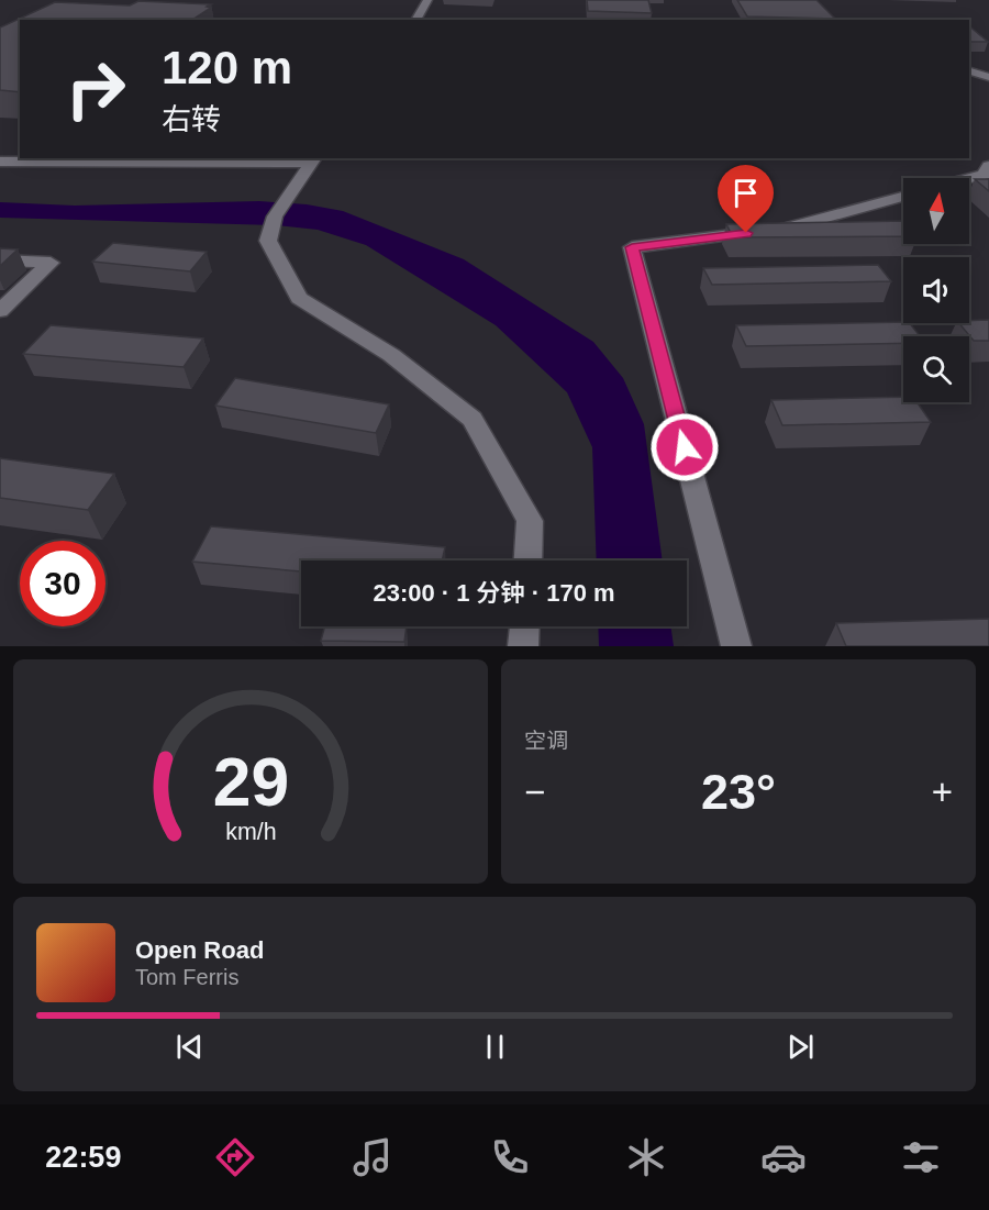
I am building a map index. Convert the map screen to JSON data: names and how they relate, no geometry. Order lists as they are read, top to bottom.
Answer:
{
  "north": "top",
  "page": {
    "turn": ["120 m", "右转"],
    "limit": "30",
    "trip": "23:00 · 1 分钟 · 170 m",
    "tile": "空调",
    "heat": ["−", "23°", "+"],
    "song": ["Open Road", "Tom Ferris"],
    "tabs": "22:59",
    "gauge": ["29", "km/h"]
  }
}
